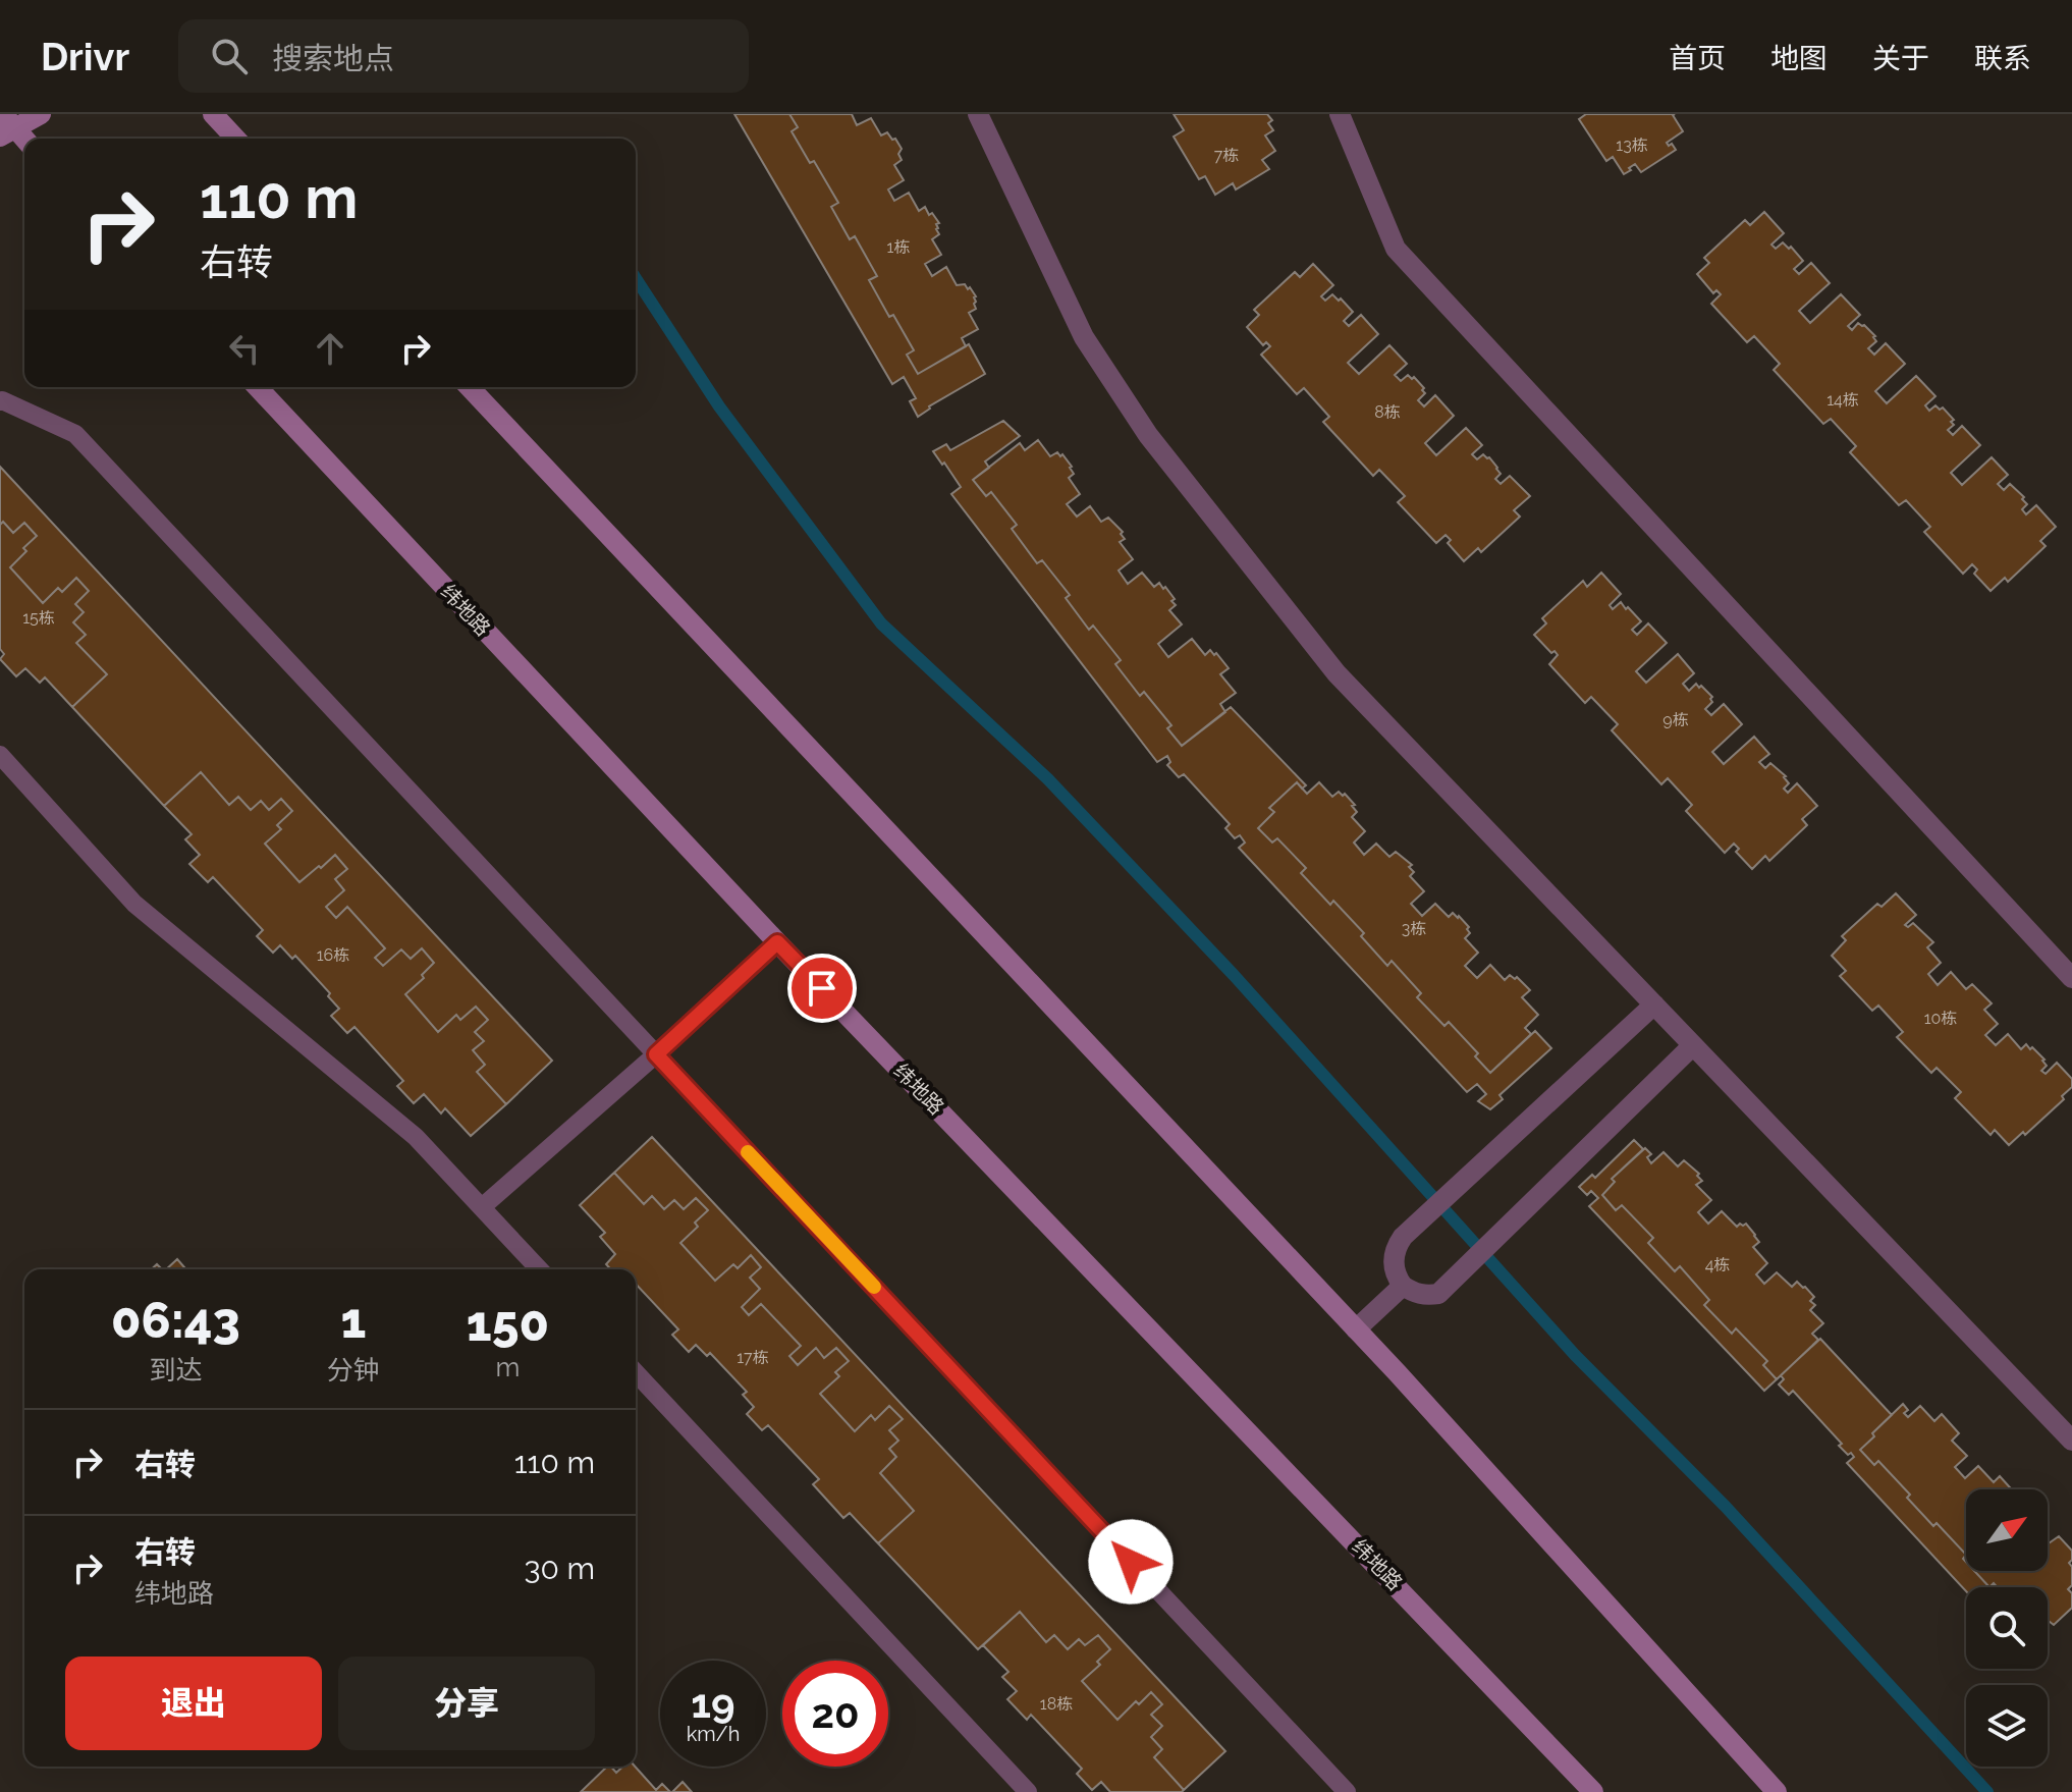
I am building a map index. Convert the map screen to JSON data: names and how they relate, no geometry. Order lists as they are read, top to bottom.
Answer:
{
  "streets": {
    "main road": ["纬地路"]
  },
  "house_numbers": [
    "13栋",
    "7栋",
    "1栋",
    "14栋",
    "8栋",
    "15栋",
    "9栋",
    "3栋",
    "16栋",
    "10栋",
    "4栋",
    "17栋",
    "18栋"
  ],
  "north": "top right",
  "page": {
    "header": "Drivr",
    "search": "搜索地点",
    "nav": [
      "首页",
      "地图",
      "关于",
      "联系"
    ],
    "turn": ["110 m", "右转"],
    "eta": [
      "06:43",
      "到达",
      "1",
      "分钟",
      "150",
      "m"
    ],
    "list": [
      {
        "name": "右转",
        "value": "110 m"
      },
      {
        "name": "右转",
        "note": "纬地路",
        "value": "30 m"
      }
    ],
    "buttons": ["退出", "分享"],
    "speed": "19 km/h",
    "limit": "20"
  }
}
